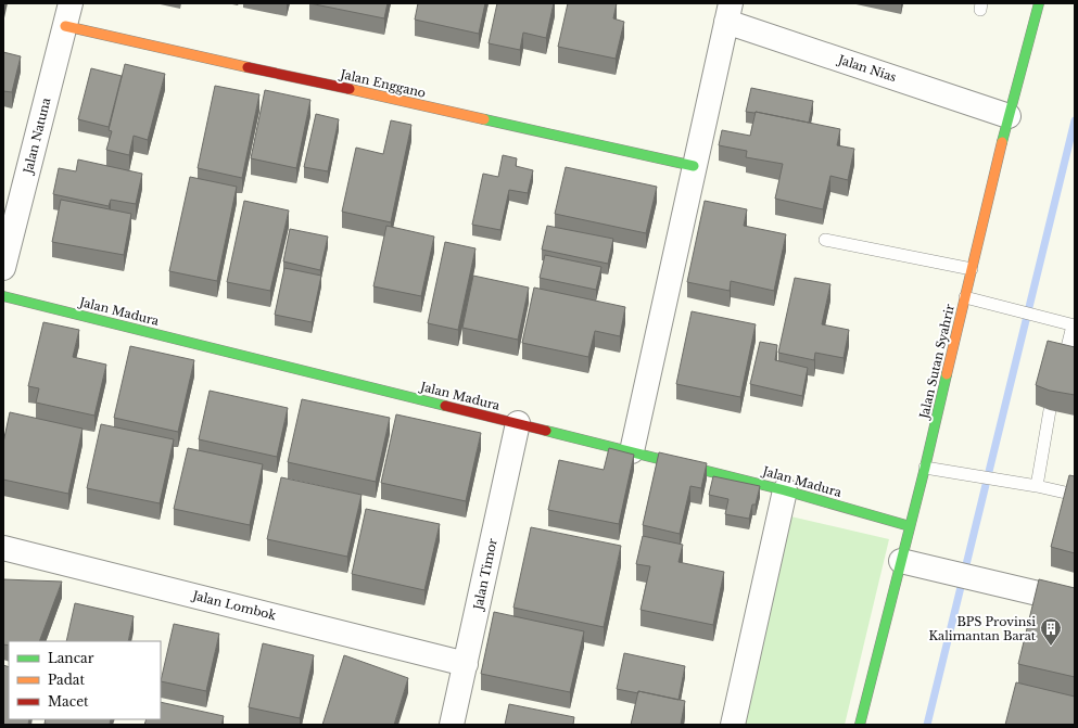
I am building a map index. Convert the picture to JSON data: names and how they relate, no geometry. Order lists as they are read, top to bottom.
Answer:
{
  "streets": {
    "street": [
      "Jalan Nias",
      "Jalan Enggano",
      "Jalan Natuna",
      "Jalan Madura",
      "Jalan Sutan Syahrir",
      "Jalan Timor",
      "Jalan Lombok"
    ]
  },
  "crossings": [
    ["Jalan Nias", "Jalan Sutan Syahrir"],
    ["Jalan Enggano", "Jalan Natuna"],
    ["Jalan Madura", "Jalan Sutan Syahrir"],
    ["Jalan Madura", "Jalan Timor"],
    ["Jalan Timor", "Jalan Lombok"]
  ],
  "places": {
    "building": ["BPS Provinsi Kalimantan Barat"]
  },
  "legend": ["Lancar", "Padat", "Macet"]
}
